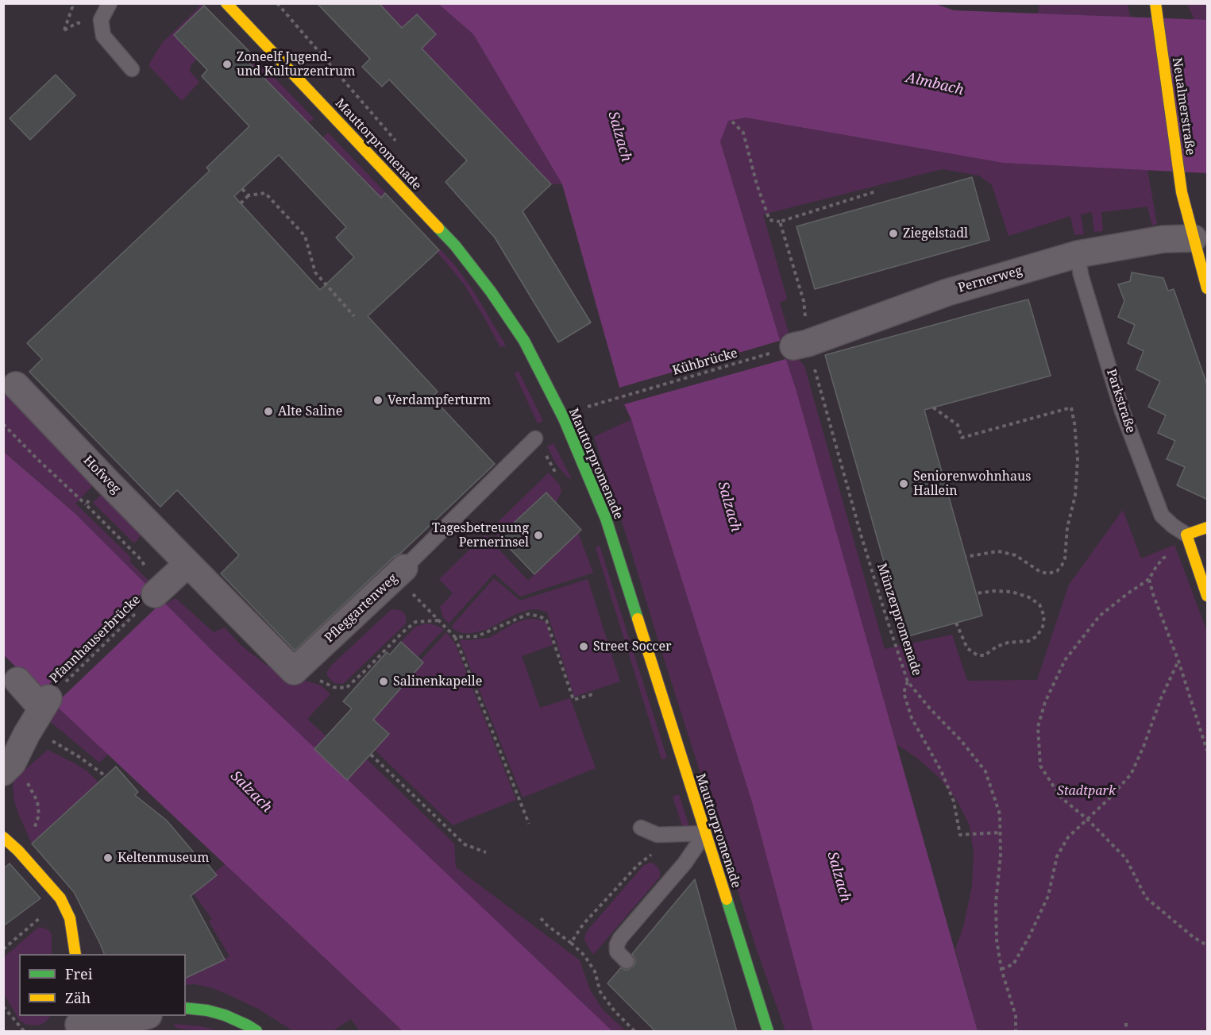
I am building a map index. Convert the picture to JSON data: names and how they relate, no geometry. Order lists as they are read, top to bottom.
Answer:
{
  "streets": {
    "main road": ["Neualmerstraße", "Mauttorpromenade"],
    "street": ["Pernerweg", "Hofweg", "Pfleggartenweg"],
    "lane": ["Parkstraße"],
    "path": ["Kühbrücke", "Münzerpromenade", "Pfannhauserbrücke"]
  },
  "crossings": [
    ["Neualmerstraße", "Pernerweg"],
    ["Pernerweg", "Kühbrücke"],
    ["Pernerweg", "Parkstraße"],
    ["Pernerweg", "Münzerpromenade"],
    ["Kühbrücke", "Münzerpromenade"],
    ["Hofweg", "Pfleggartenweg"]
  ],
  "water": ["Almbach", "Salzach"],
  "parks": ["Stadtpark"],
  "places": [
    "Zoneelf Jugend- und Kulturzentrum",
    "Ziegelstadl",
    "Verdampferturm",
    "Alte Saline",
    "Seniorenwohnhaus Hallein",
    "Tagesbetreuung Pernerinsel",
    "Street Soccer",
    "Salinenkapelle",
    "Keltenmuseum"
  ],
  "legend": ["Frei", "Zäh"]
}
